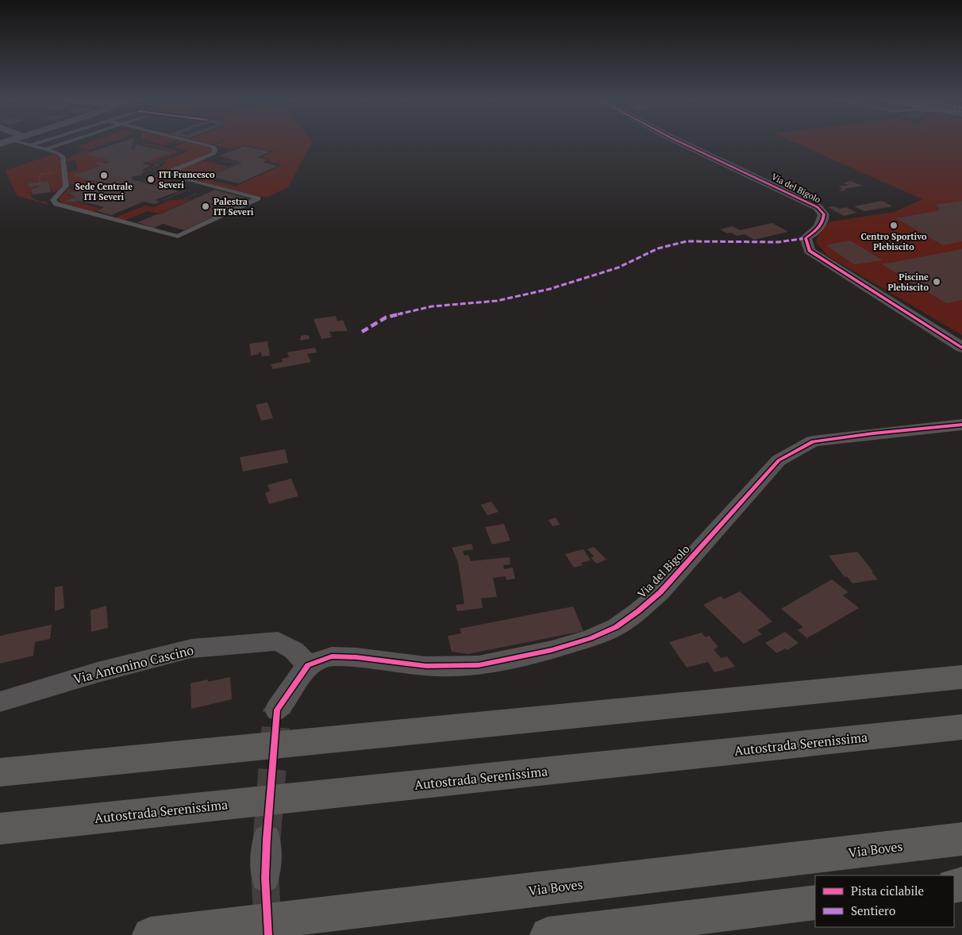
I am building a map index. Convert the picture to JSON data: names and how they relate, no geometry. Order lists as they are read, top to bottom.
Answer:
{
  "streets": {
    "highway": ["Autostrada Serenissima", "Via Boves"],
    "street": ["Via del Bigolo", "Via Antonino Cascino"]
  },
  "crossings": [
    ["Via del Bigolo", "Via Antonino Cascino"]
  ],
  "places": [
    "Sede Centrale ITI Severi",
    "ITI Francesco Severi",
    "Palestra ITI Severi",
    "Centro Sportivo Plebiscito",
    "Piscine Plebiscito"
  ],
  "legend": ["Pista ciclabile", "Sentiero"]
}
